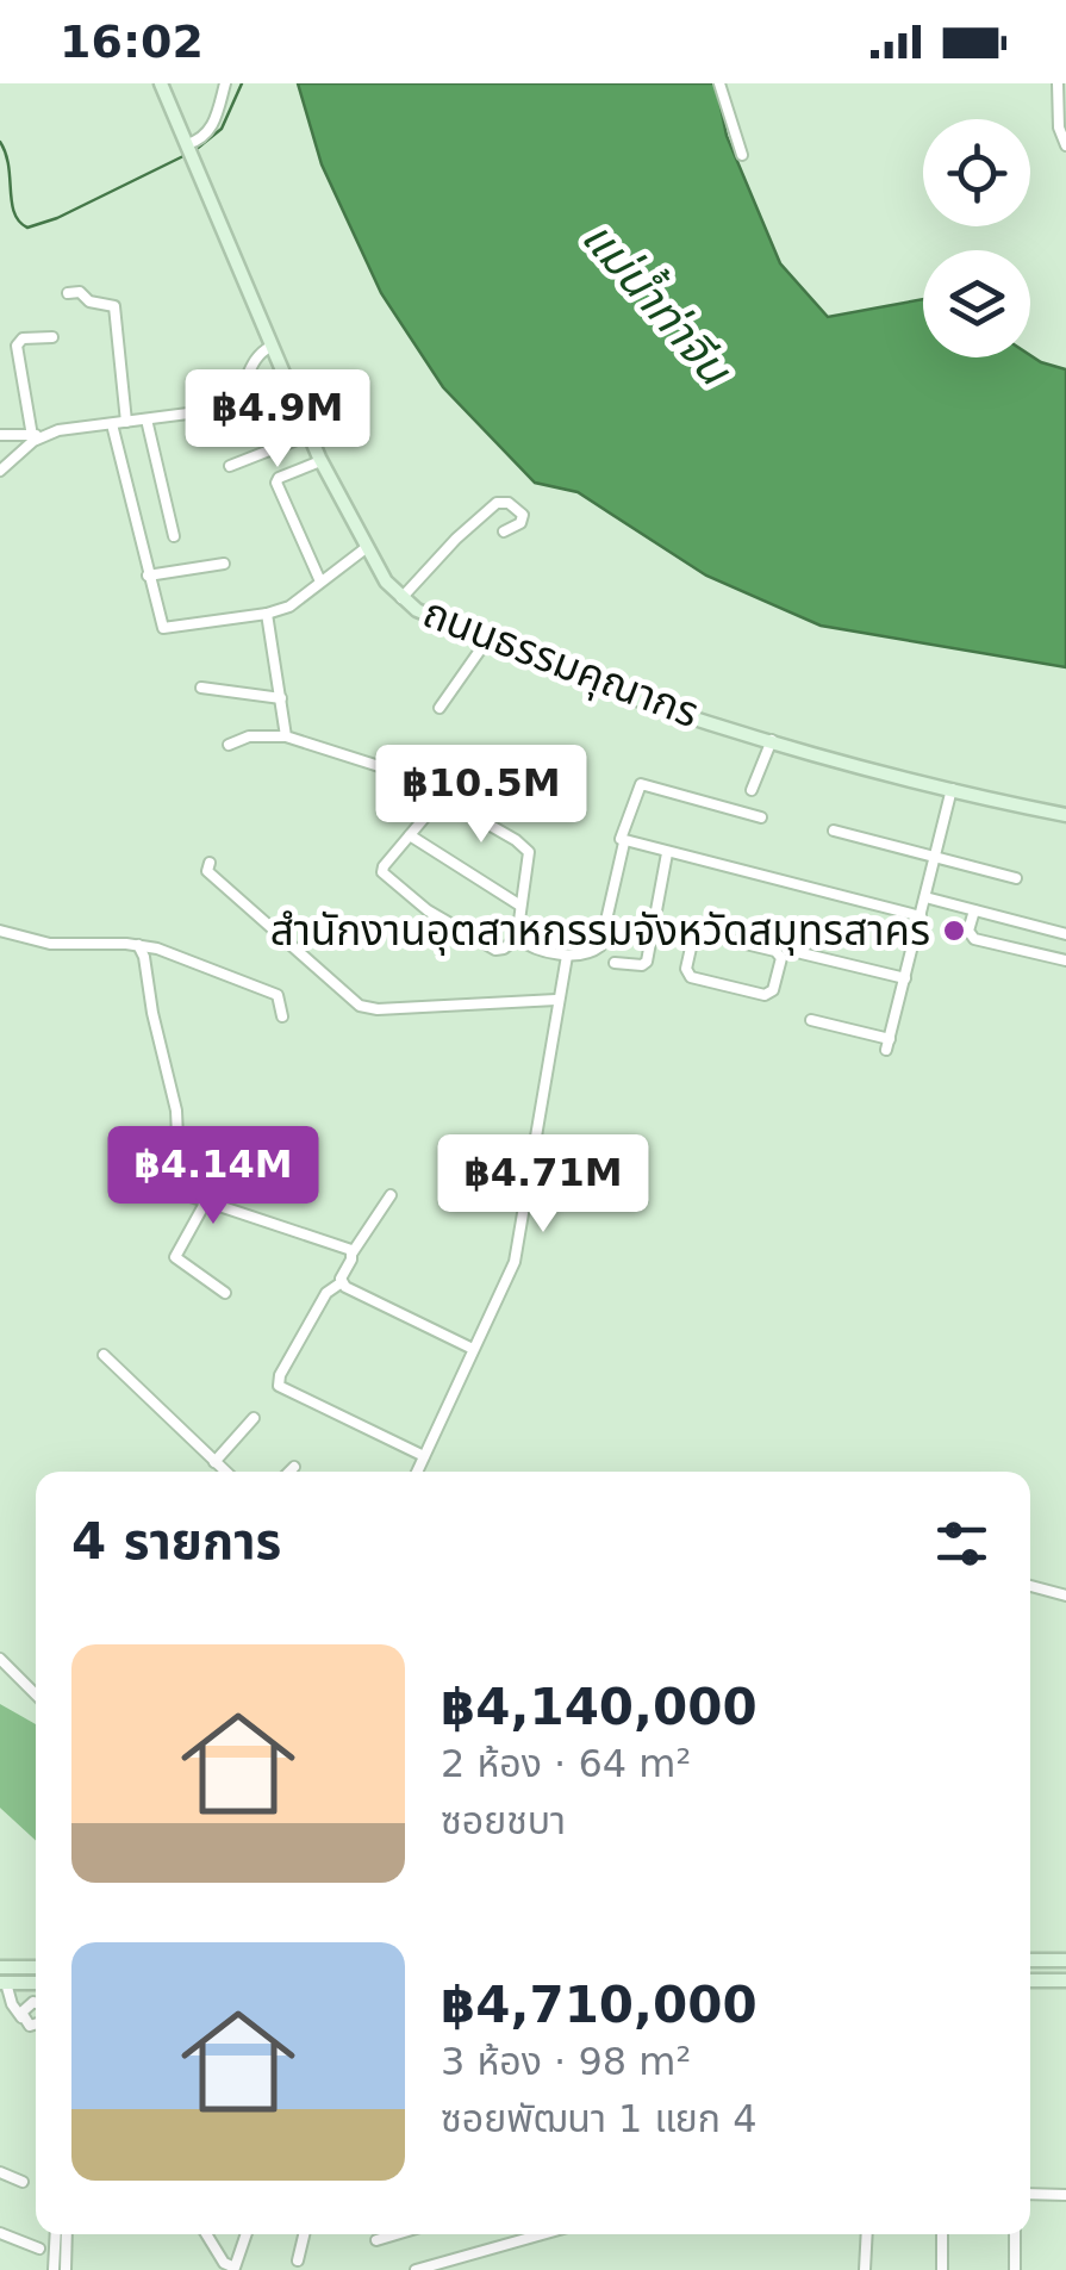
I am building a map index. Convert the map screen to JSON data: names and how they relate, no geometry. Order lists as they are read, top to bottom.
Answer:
{
  "streets": {
    "street": ["ถนนธรรมคุณากร"]
  },
  "water": ["แม่น้ำท่าจีน"],
  "places": ["สำนักงานอุตสาหกรรมจังหวัดสมุทรสาคร"],
  "page": {
    "status": "16:02",
    "price": [
      "฿4.9M",
      "฿10.5M",
      "฿4.14M",
      "฿4.71M"
    ],
    "heading": "4 รายการ",
    "list": [
      {
        "name": "฿4,140,000",
        "note": "2 ห้อง · 64 m² · ซอยชบา"
      },
      {
        "name": "฿4,710,000",
        "note": "3 ห้อง · 98 m² · ซอยพัฒนา 1 แยก 4"
      }
    ]
  }
}
